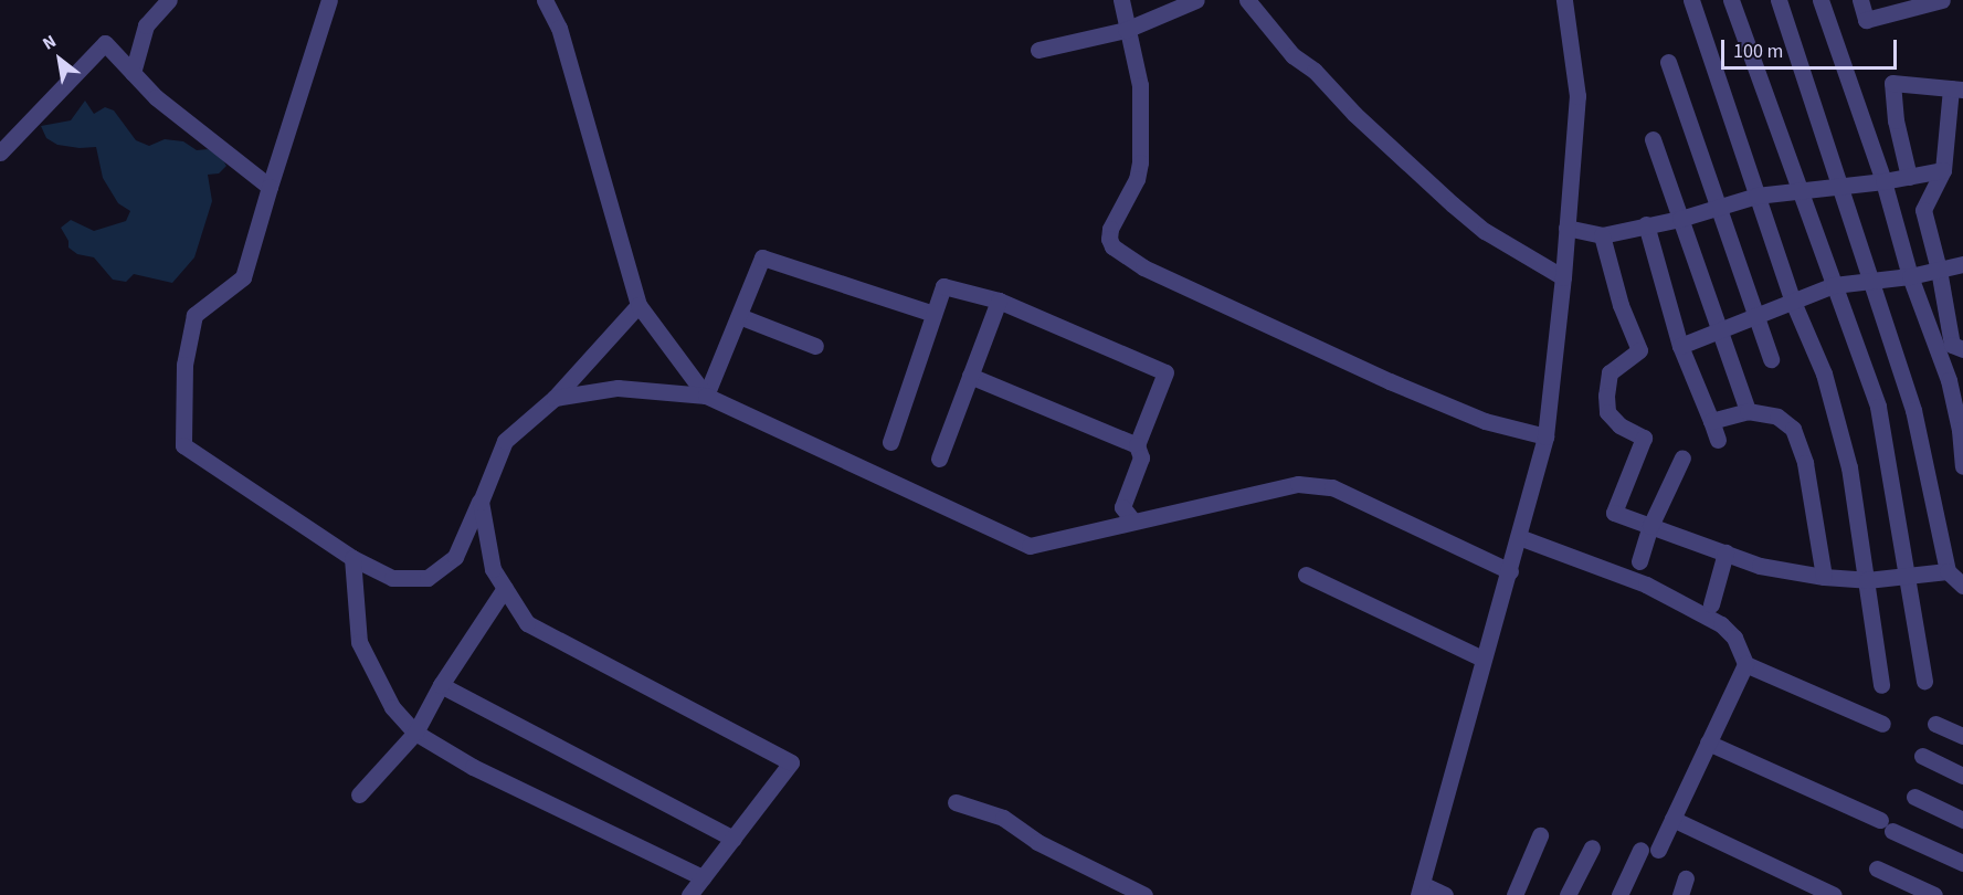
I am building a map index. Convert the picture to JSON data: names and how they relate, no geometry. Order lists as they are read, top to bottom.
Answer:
{
  "scale_bar": "100 m",
  "north": "top left"
}
